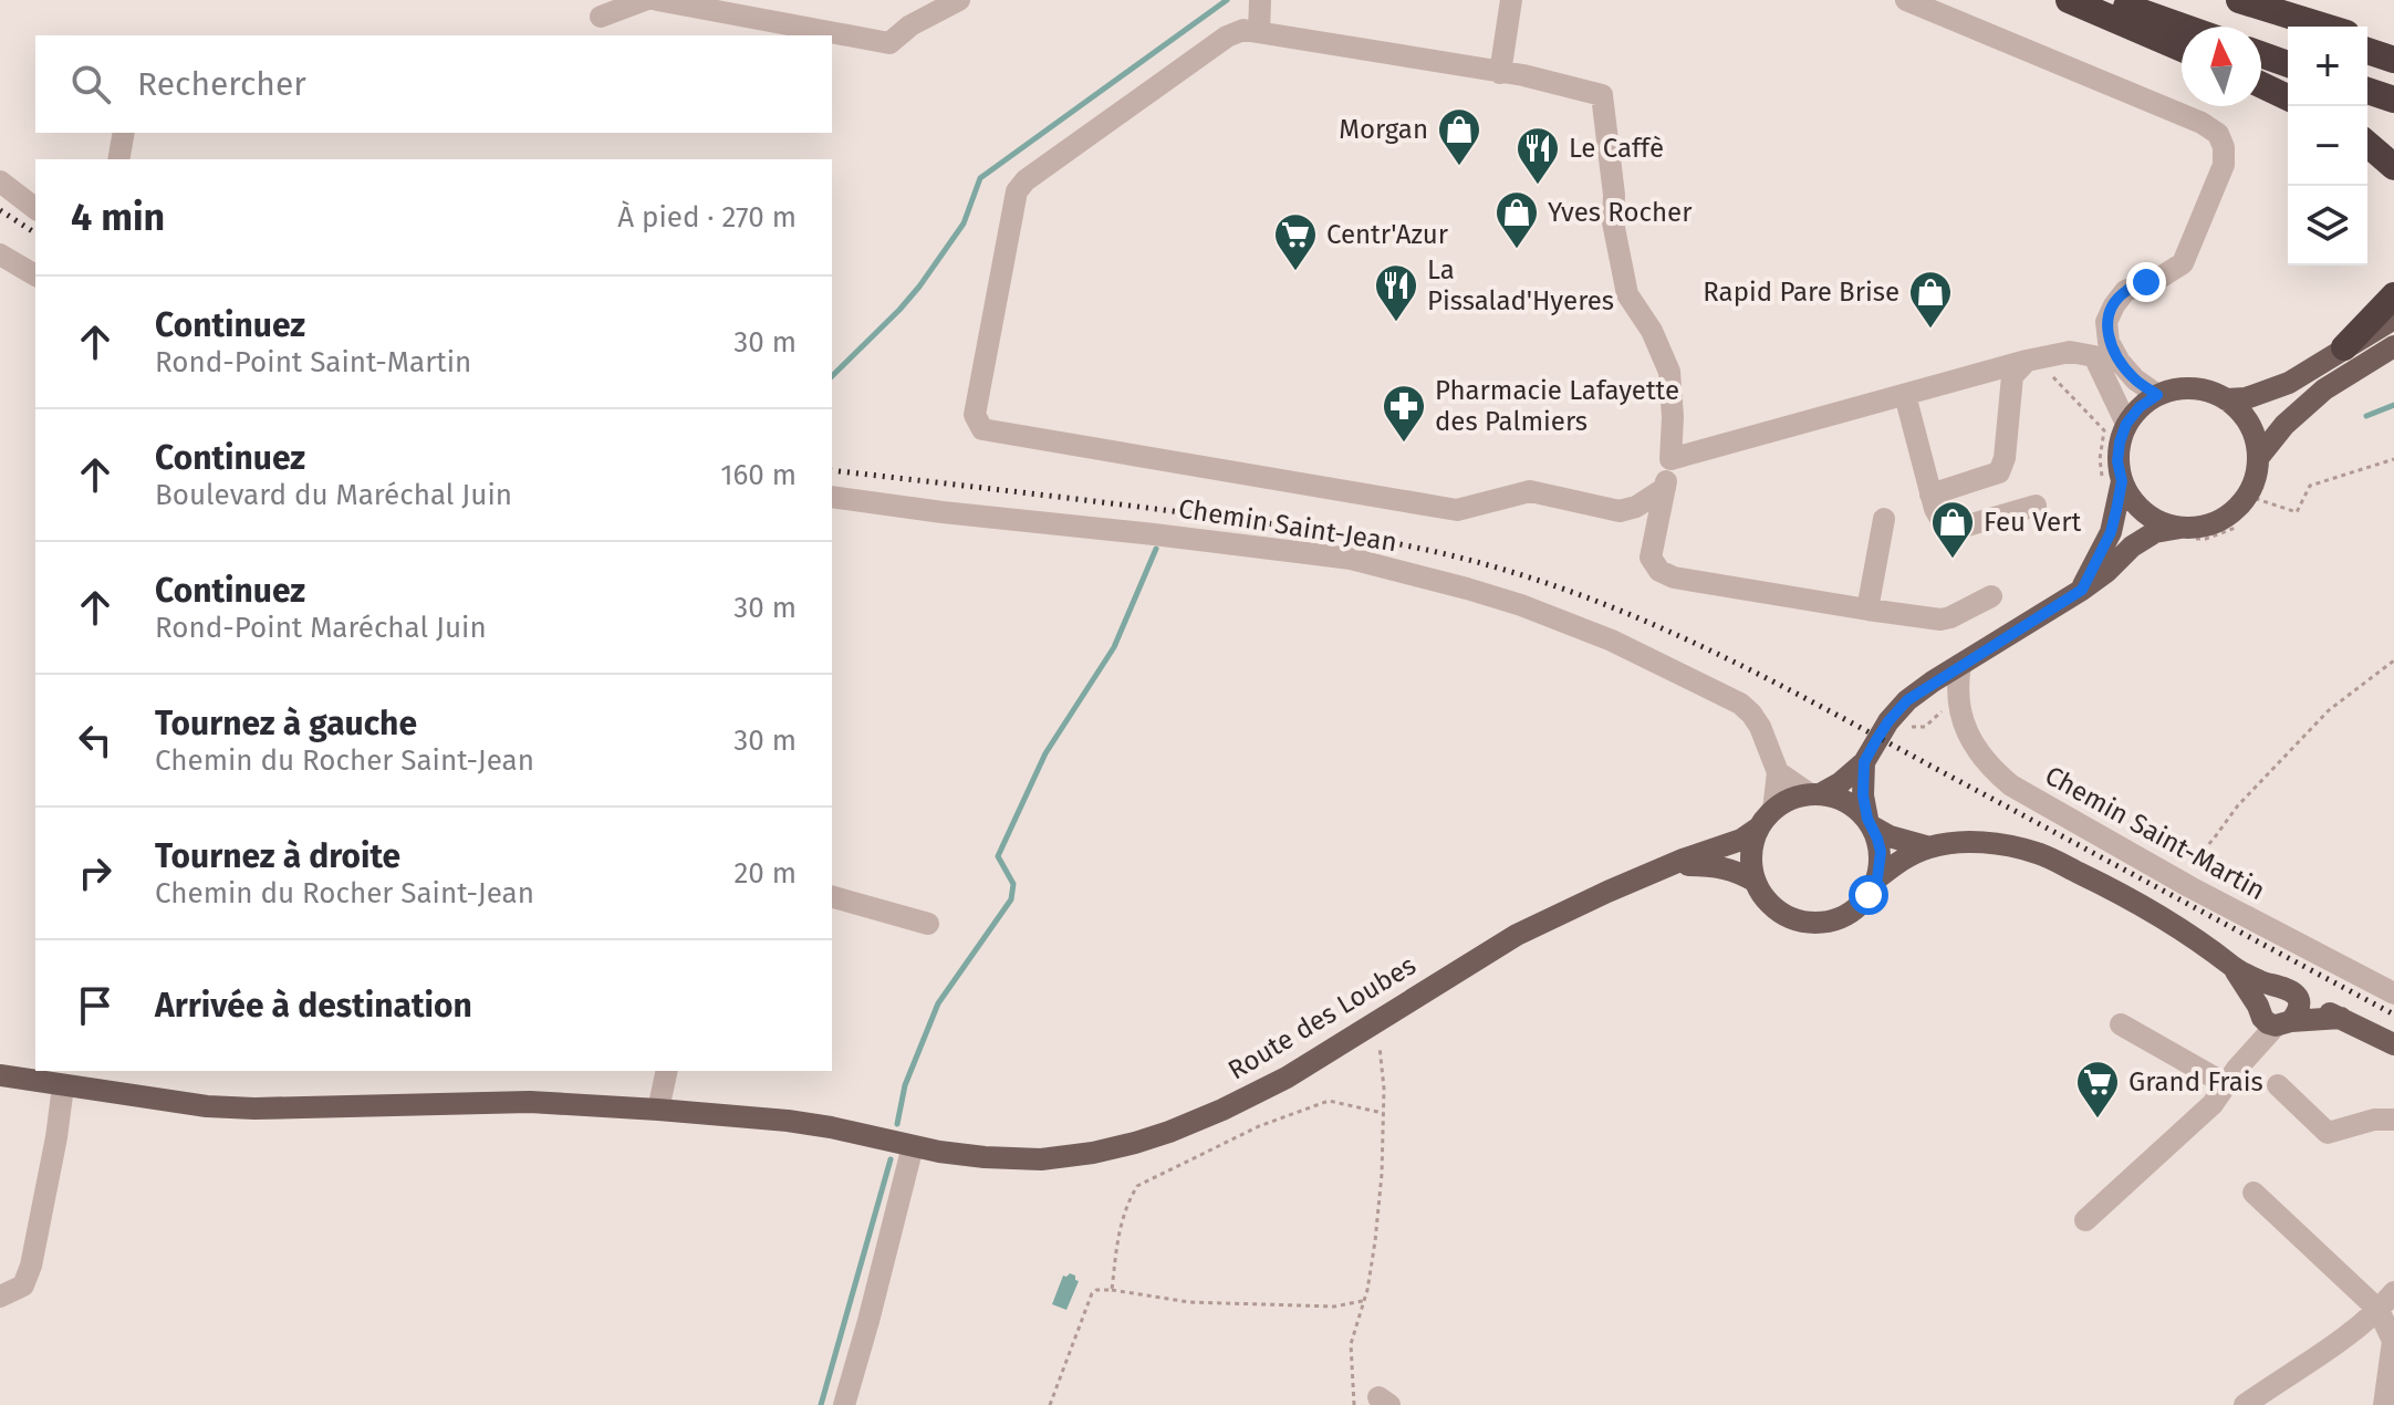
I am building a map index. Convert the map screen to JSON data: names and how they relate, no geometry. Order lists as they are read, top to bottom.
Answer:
{
  "streets": {
    "main road": ["Route des Loubes"],
    "street": ["Chemin Saint-Jean", "Chemin Saint-Martin"]
  },
  "crossings": [
    ["Chemin Saint-Jean", "Route des Loubes"]
  ],
  "places": {
    "shop": [
      "Morgan",
      "Yves Rocher",
      "Rapid Pare Brise",
      "Feu Vert"
    ],
    "restaurant": ["Le Caffè", "La Pissalad'Hyeres"],
    "supermarket": ["Centr'Azur", "Grand Frais"],
    "pharmacy": ["Pharmacie Lafayette des Palmiers"]
  },
  "north": "top",
  "page": {
    "map_buttons": ["+", "−"],
    "search": "Rechercher",
    "heading": ["4 min", "À pied · 270 m"],
    "list": [
      ["Continuez", "Rond-Point Saint-Martin", "30 m"],
      ["Continuez", "Boulevard du Maréchal Juin", "160 m"],
      ["Continuez", "Rond-Point Maréchal Juin", "30 m"],
      ["Tournez à gauche", "Chemin du Rocher Saint-Jean", "30 m"],
      ["Tournez à droite", "Chemin du Rocher Saint-Jean", "20 m"],
      "Arrivée à destination"
    ]
  }
}
